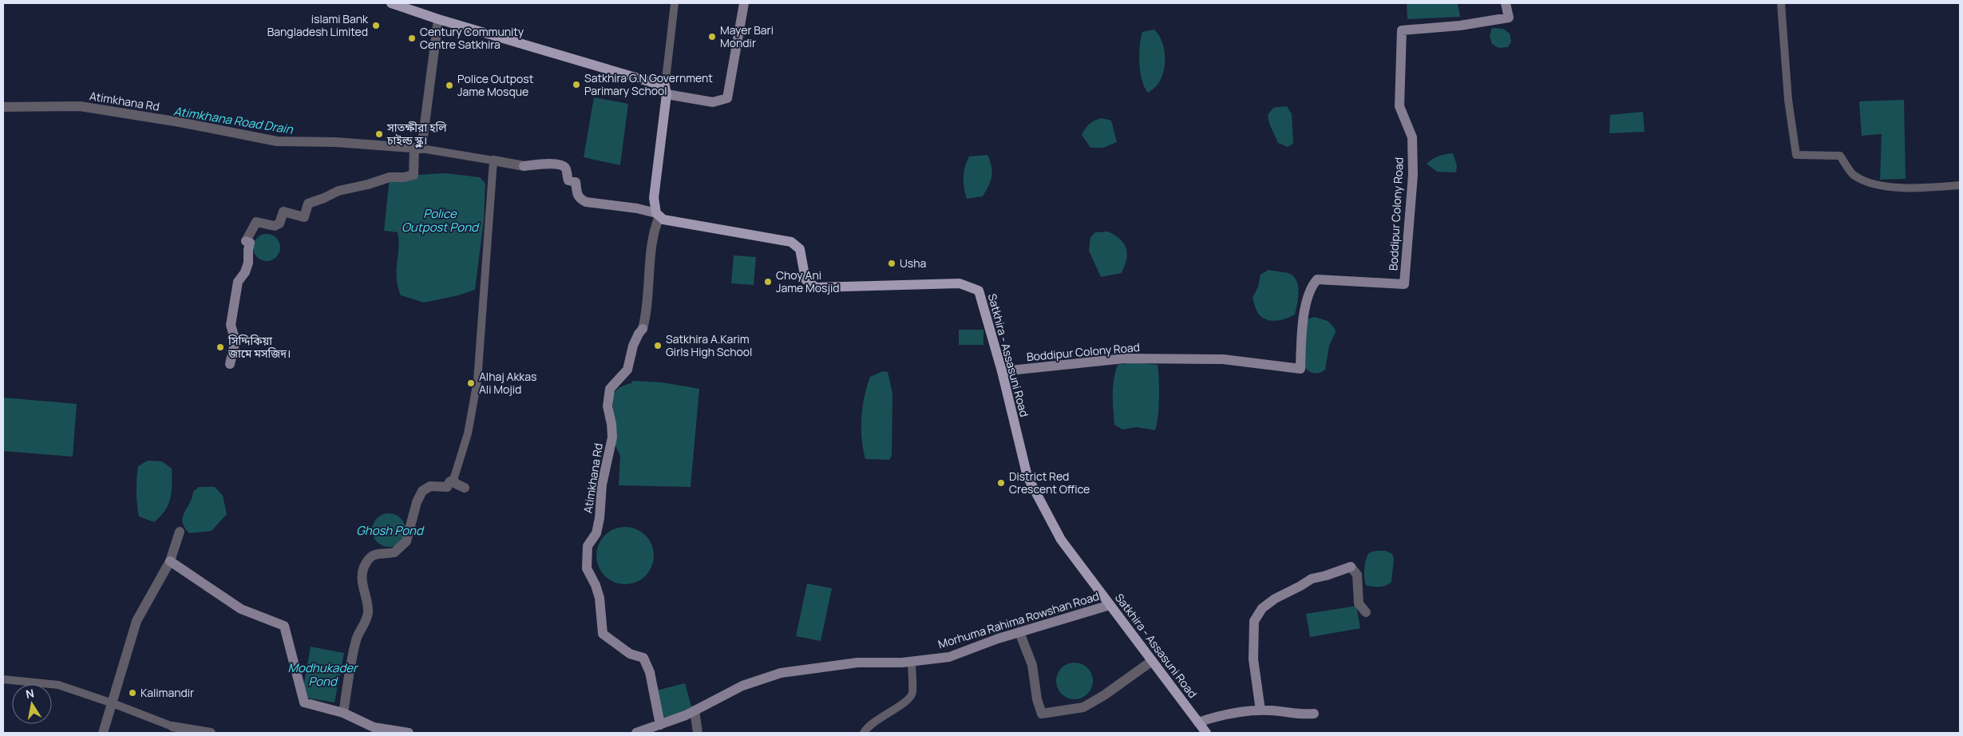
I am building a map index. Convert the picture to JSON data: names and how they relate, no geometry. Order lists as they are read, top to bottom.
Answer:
{
  "streets": {
    "main road": [
      "Atimkhana Rd",
      "Boddipur Colony Road",
      "Satkhira - Assasuni Road",
      "Morhuma Rahima Rowshan Road"
    ]
  },
  "crossings": [
    ["Atimkhana Rd", "Satkhira - Assasuni Road"],
    ["Atimkhana Rd", "Morhuma Rahima Rowshan Road"],
    ["Boddipur Colony Road", "Satkhira - Assasuni Road"],
    ["Satkhira - Assasuni Road", "Morhuma Rahima Rowshan Road"]
  ],
  "water": [
    "Atimkhana Road Drain",
    "Police Outpost Pond",
    "Ghosh Pond",
    "Modhukader Pond"
  ],
  "places": [
    "islami Bank Bangladesh Limited",
    "Mayer Bari Mondir",
    "Century Community Centre Satkhira",
    "Satkhira G.N Government Parimary School",
    "Police Outpost Jame Mosque",
    "সাতক্ষীরা হলি চাইল্ড স্কুল।",
    "Usha",
    "Choy Ani Jame Mosjid",
    "Satkhira A.Karim Girls High School",
    "সিদ্দিকিয়া জামে মসজিদ।",
    "Alhaj Akkas Ali Mojid",
    "District Red Crescent Office",
    "Kalimandir"
  ],
  "north": "top"
}
